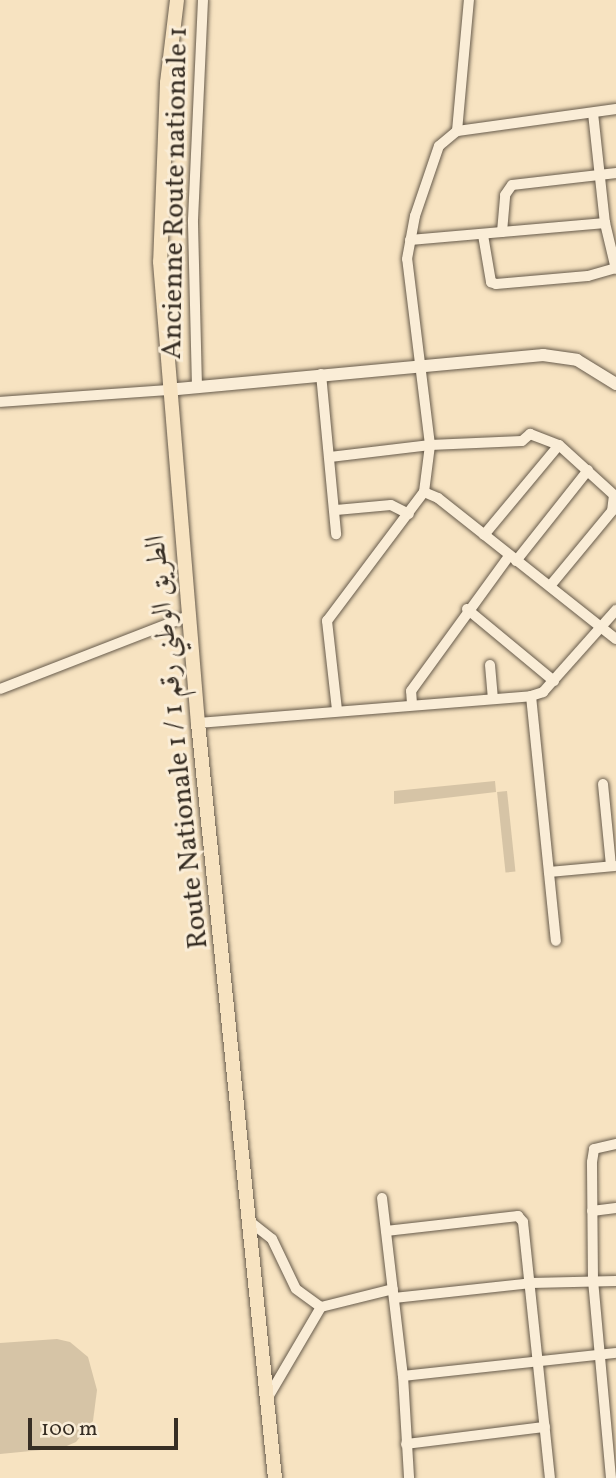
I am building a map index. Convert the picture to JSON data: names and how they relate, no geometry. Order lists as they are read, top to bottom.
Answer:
{
  "streets": {
    "main road": ["Route Nationale 1 / الطريق الوطني رقم 1"],
    "street": ["Ancienne Route nationale 1"]
  },
  "scale_bar": "100 m"
}
